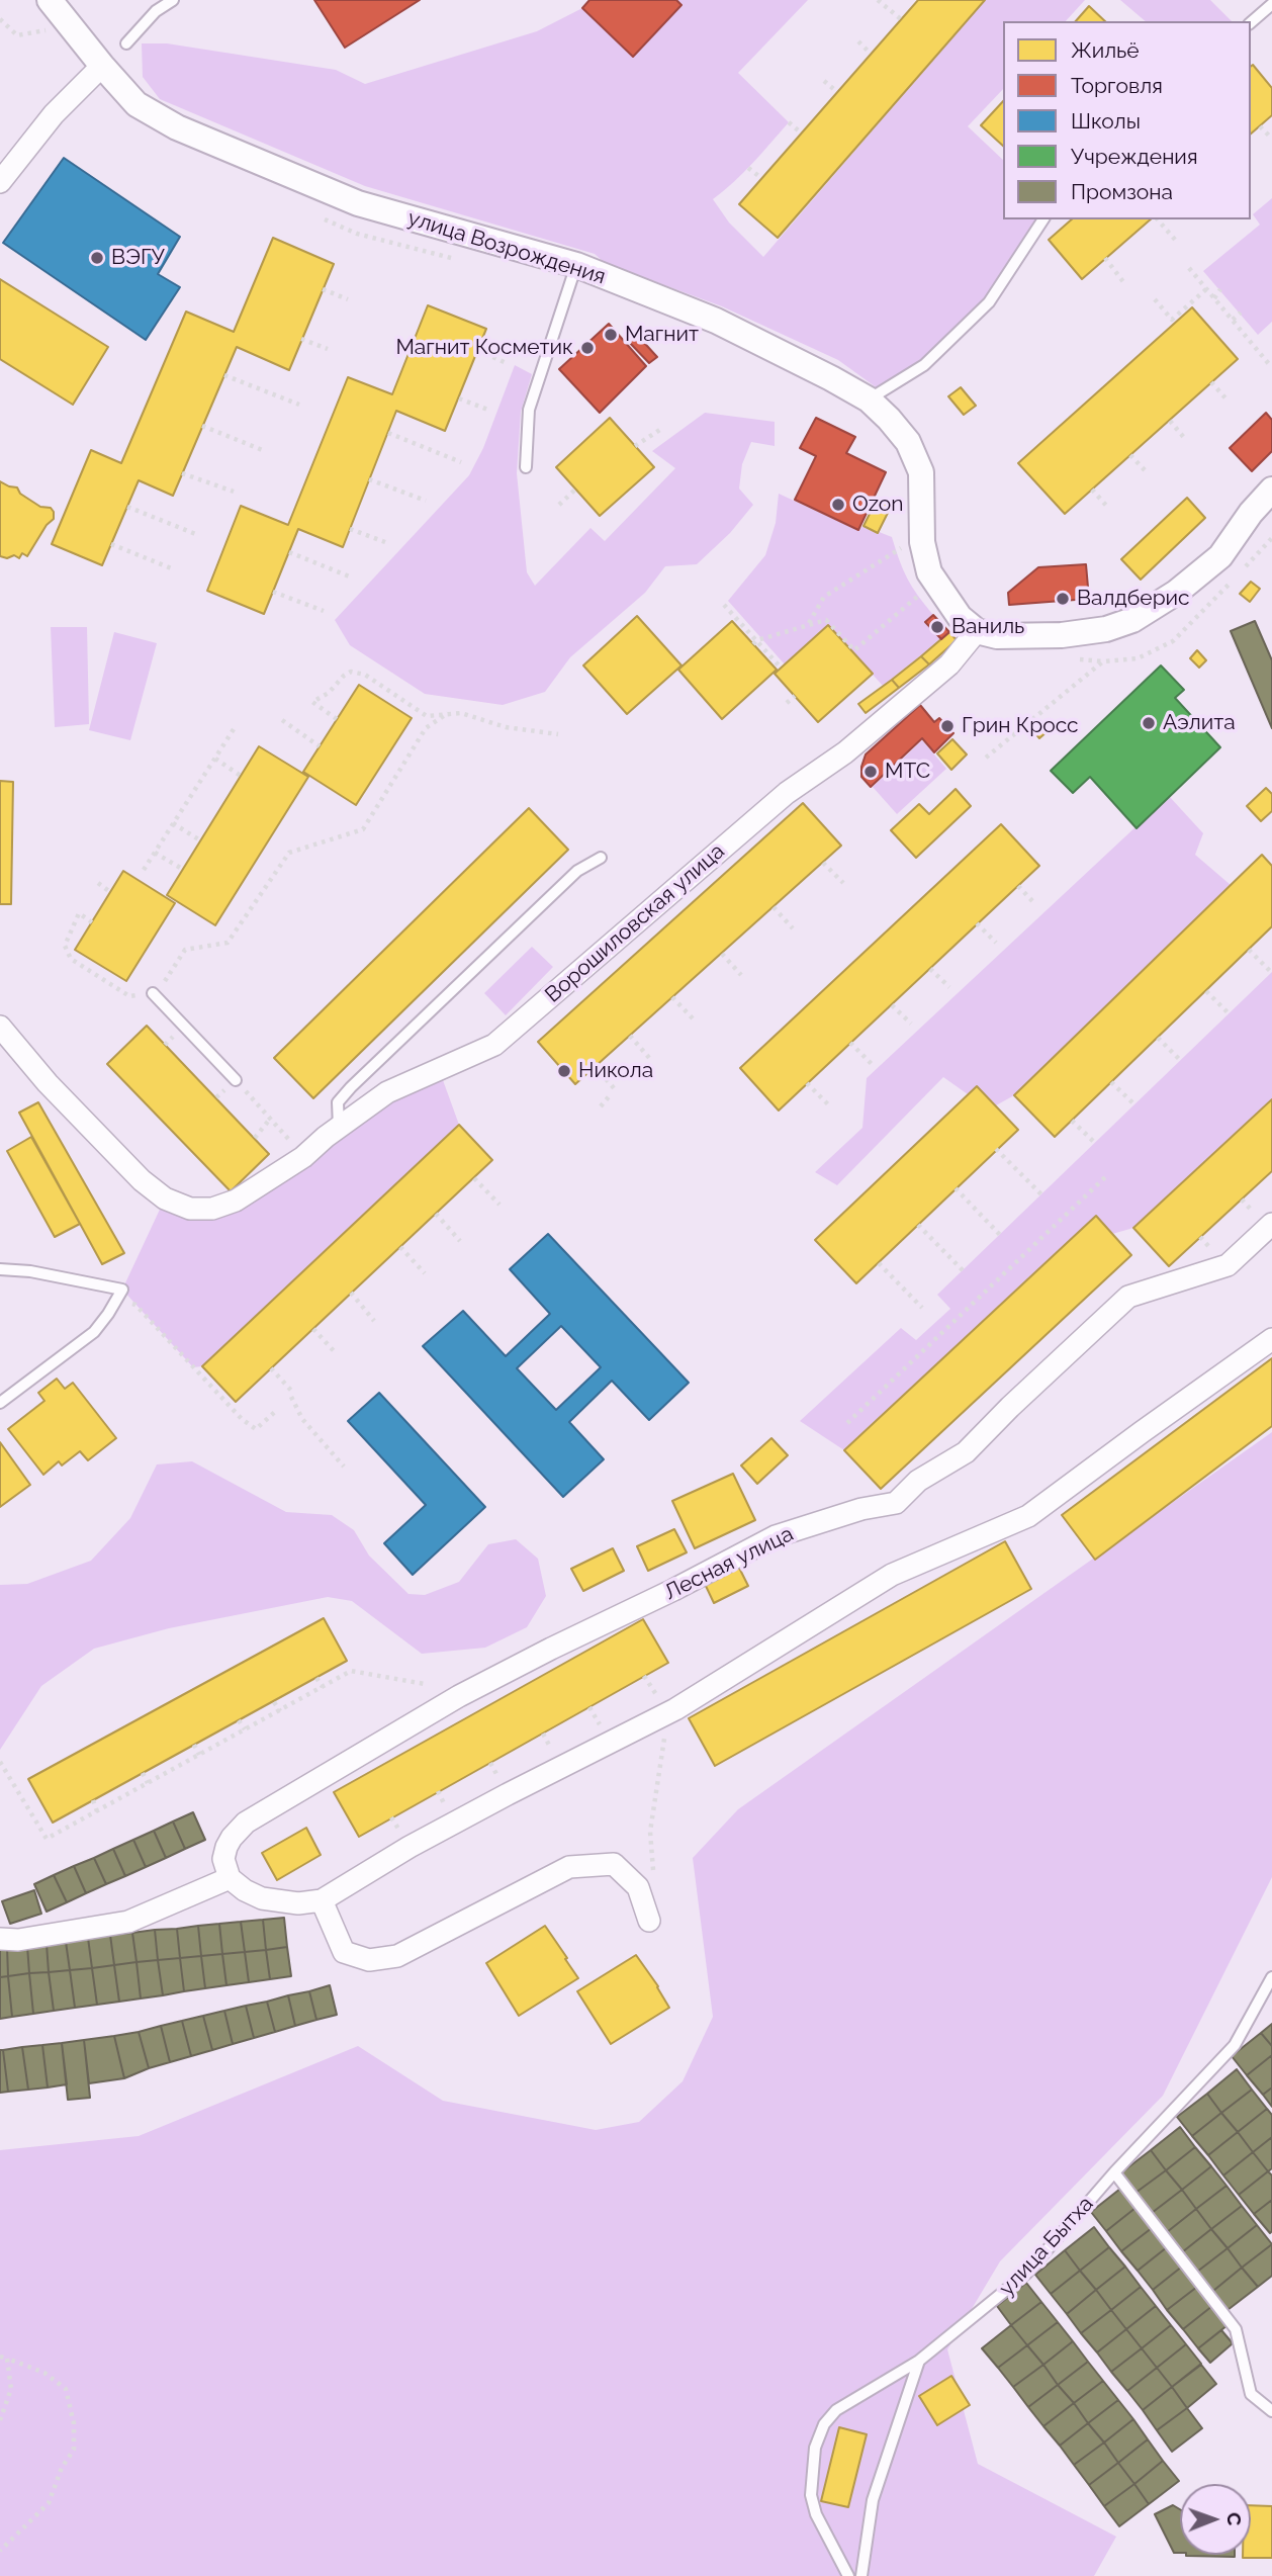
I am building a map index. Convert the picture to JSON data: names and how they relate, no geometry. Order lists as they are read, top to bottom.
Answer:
{
  "streets": {
    "street": ["улица Возрождения", "Ворошиловская улица", "Лесная улица"],
    "lane": ["улица Бытха"]
  },
  "crossings": [
    ["улица Возрождения", "Ворошиловская улица"]
  ],
  "places": [
    "ВЭГУ",
    "Магнит",
    "Магнит Косметик",
    "Ozon",
    "Валдберис",
    "Ваниль",
    "Аэлита",
    "Грин Кросс",
    "МТС",
    "Никола"
  ],
  "legend": [
    "Жильё",
    "Торговля",
    "Школы",
    "Учреждения",
    "Промзона"
  ],
  "north": "right"
}
